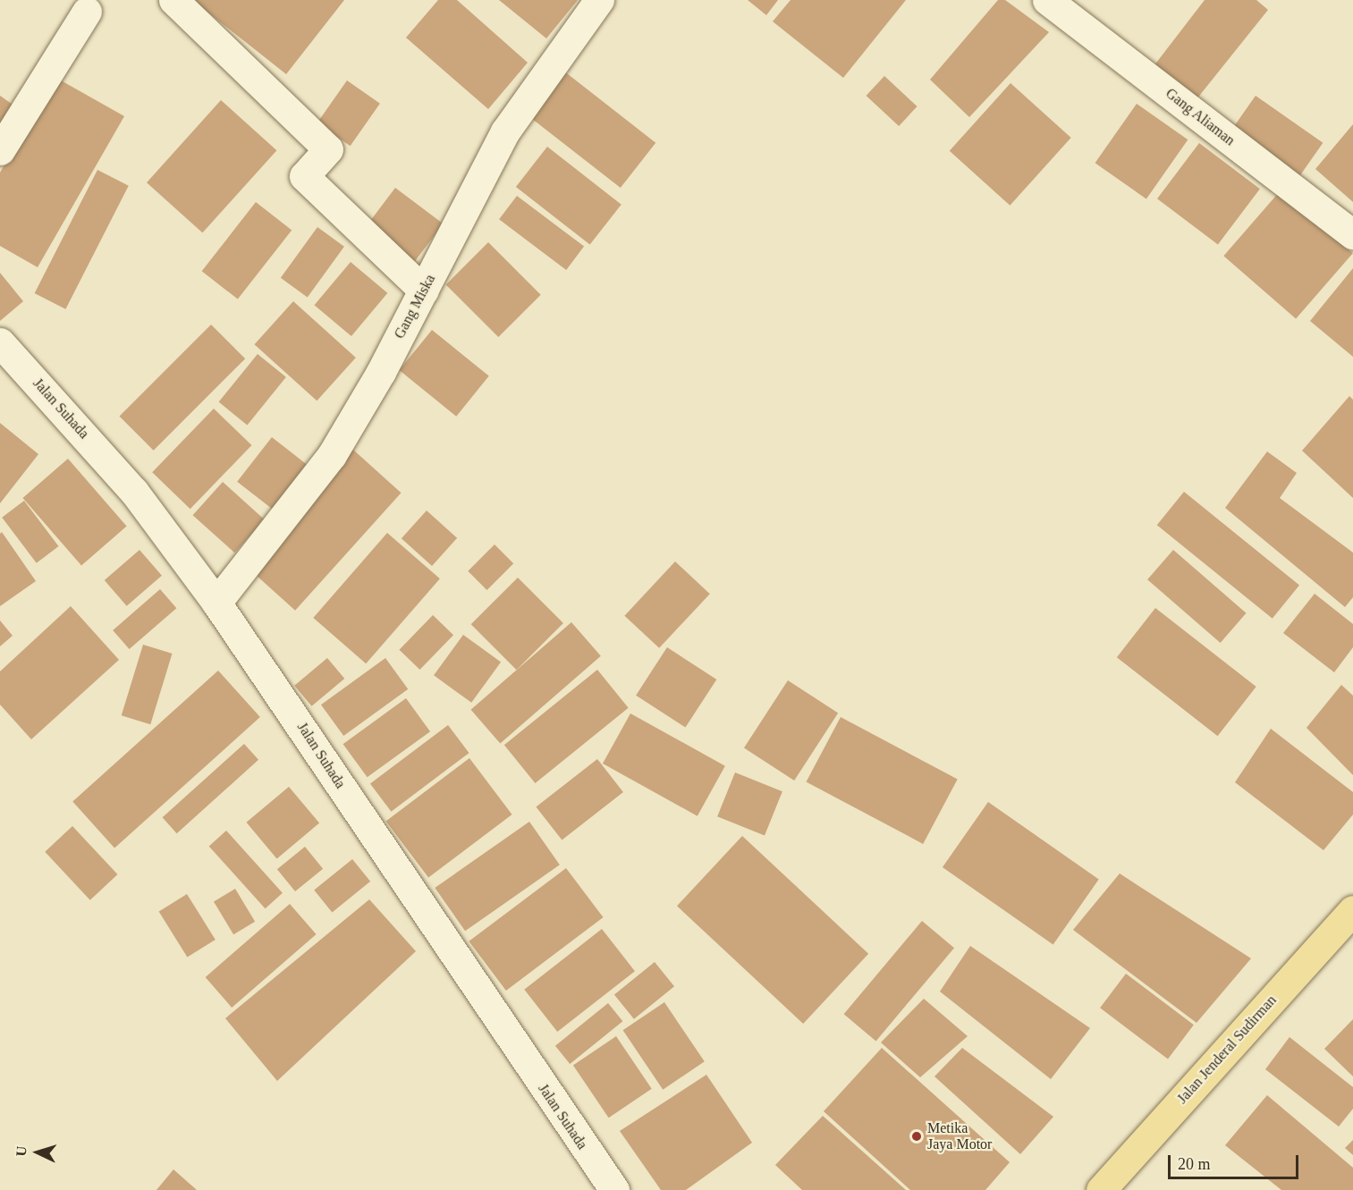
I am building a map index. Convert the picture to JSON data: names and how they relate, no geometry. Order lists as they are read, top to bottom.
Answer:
{
  "streets": {
    "main road": ["Jalan Jenderal Sudirman"],
    "street": ["Gang Aliaman", "Gang Miska", "Jalan Suhada"]
  },
  "crossings": [
    ["Gang Miska", "Jalan Suhada"]
  ],
  "places": ["Metika Jaya Motor"],
  "scale_bar": "20 m",
  "north": "left"
}
